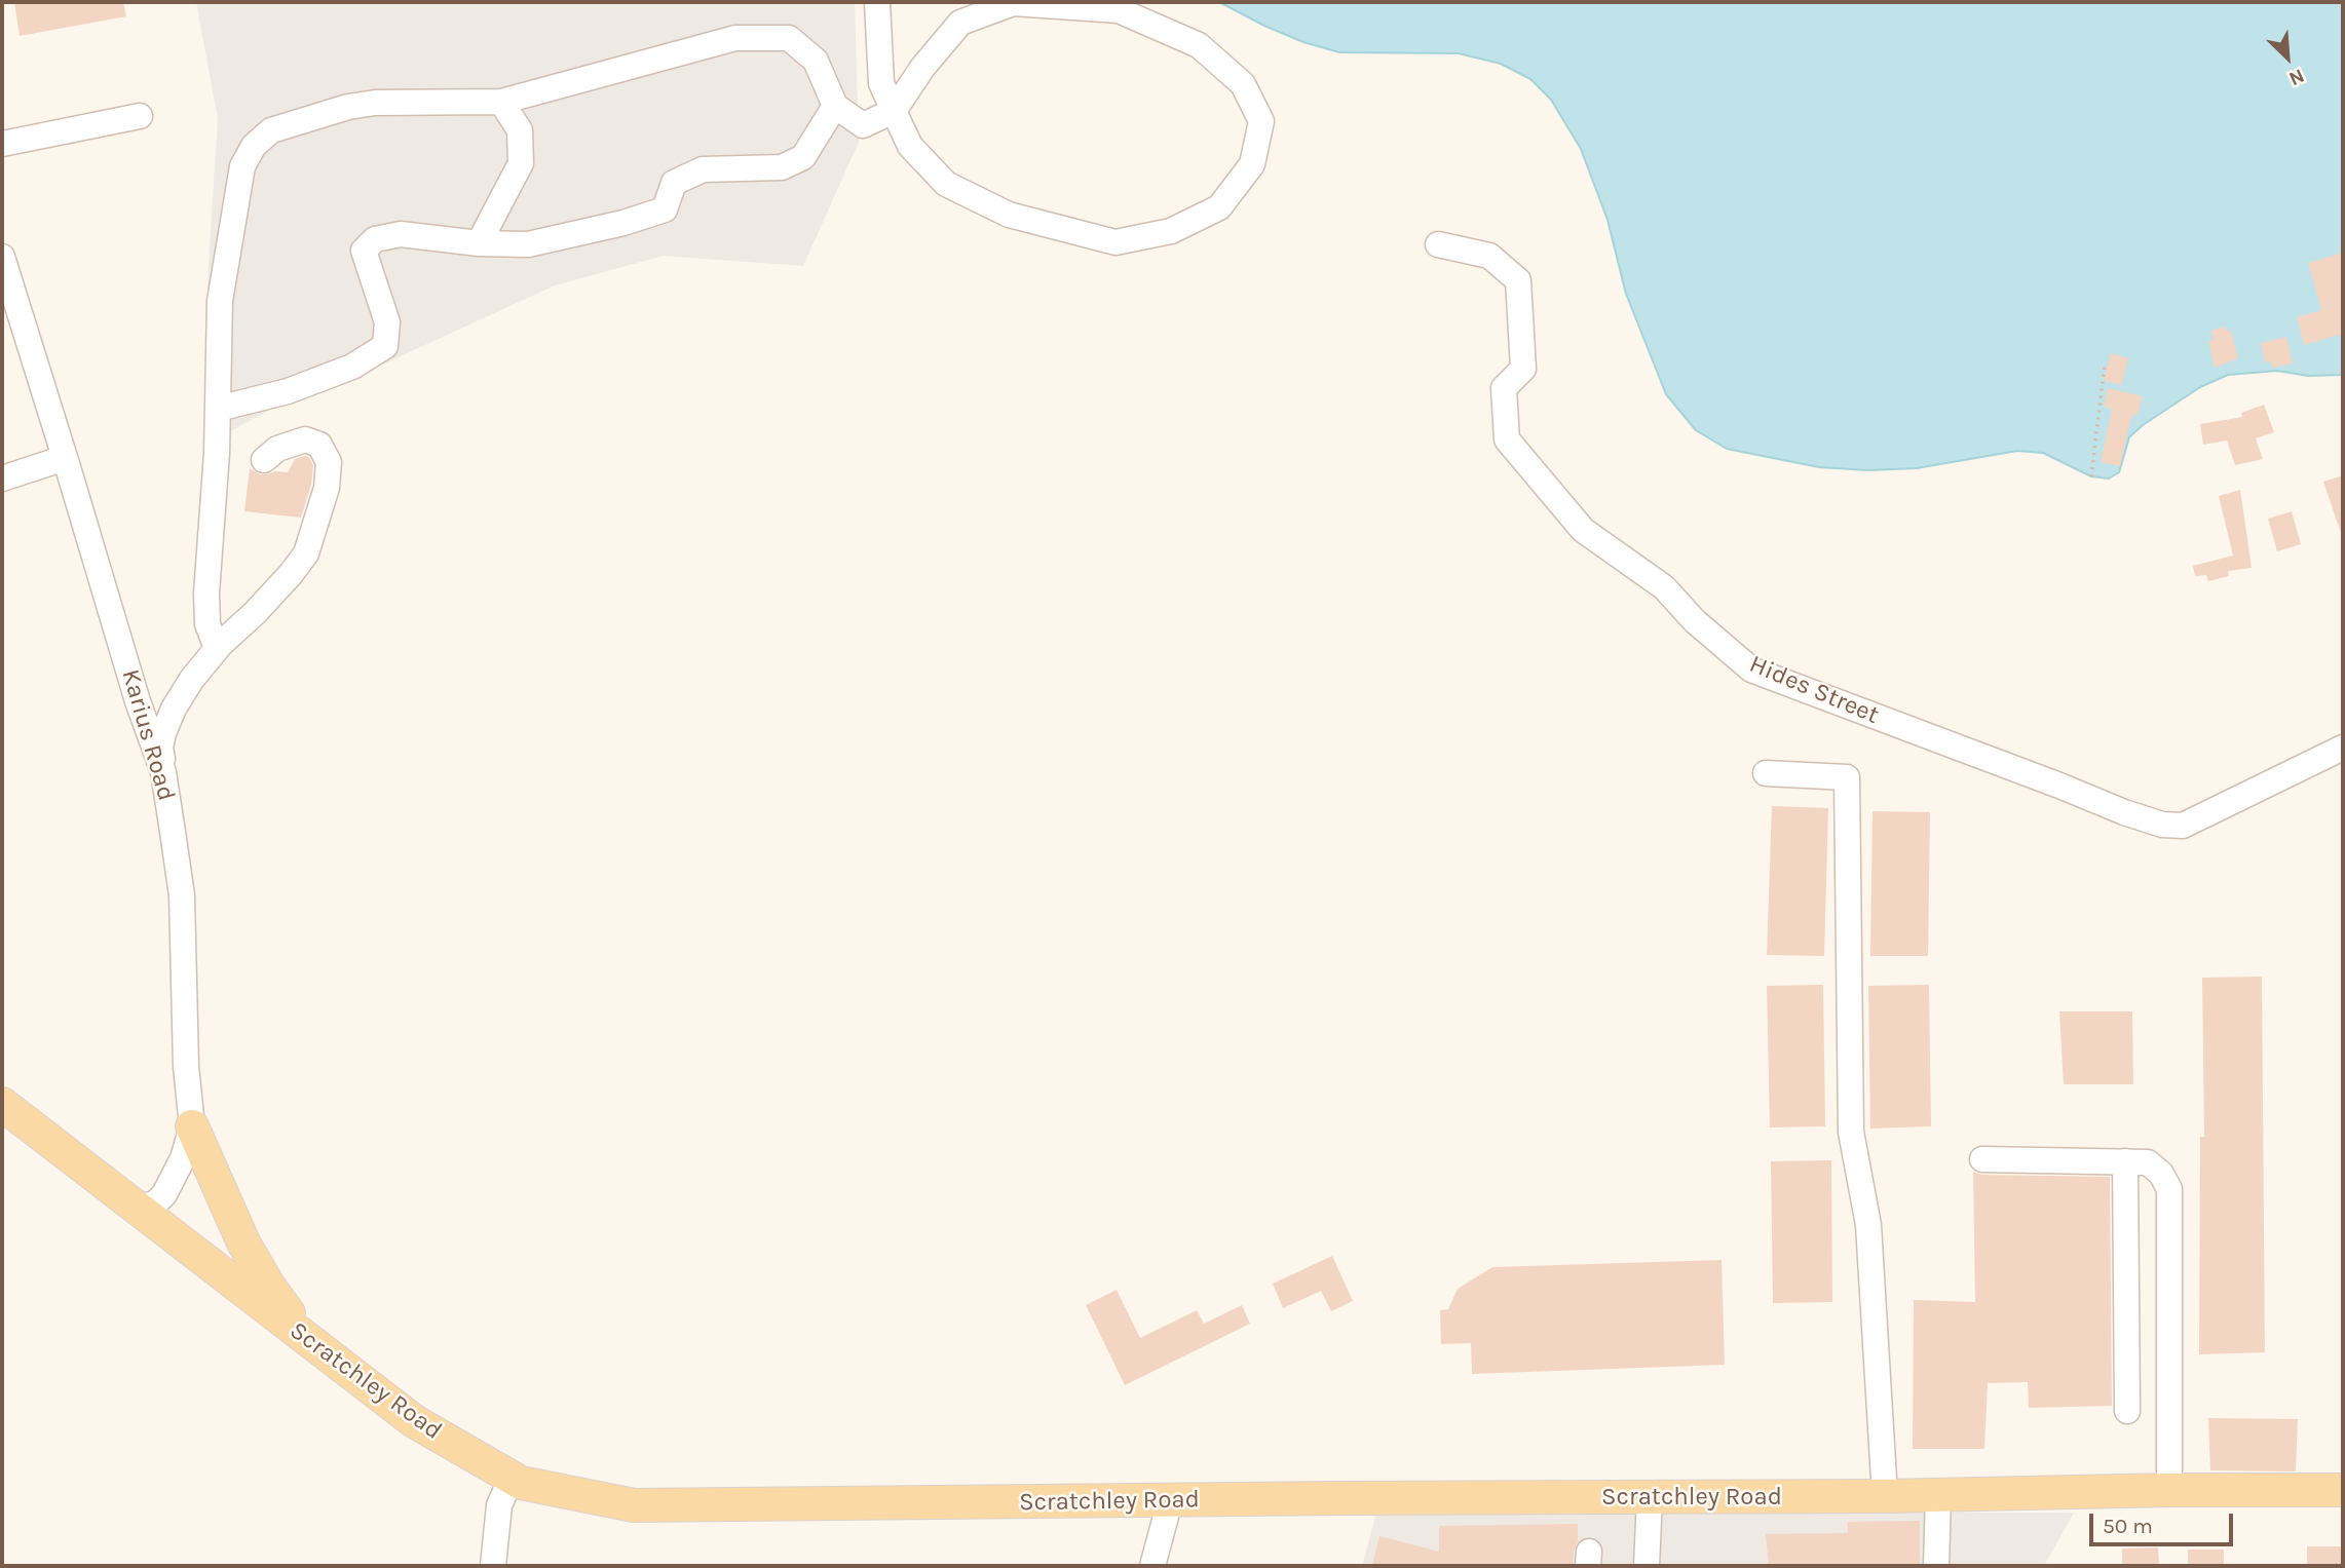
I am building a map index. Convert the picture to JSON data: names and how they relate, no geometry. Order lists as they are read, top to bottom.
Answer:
{
  "streets": {
    "main road": ["Scratchley Road"],
    "street": ["Hides Street", "Karius Road"]
  },
  "crossings": [
    ["Karius Road", "Scratchley Road"]
  ],
  "scale_bar": "50 m",
  "north": "bottom right"
}
